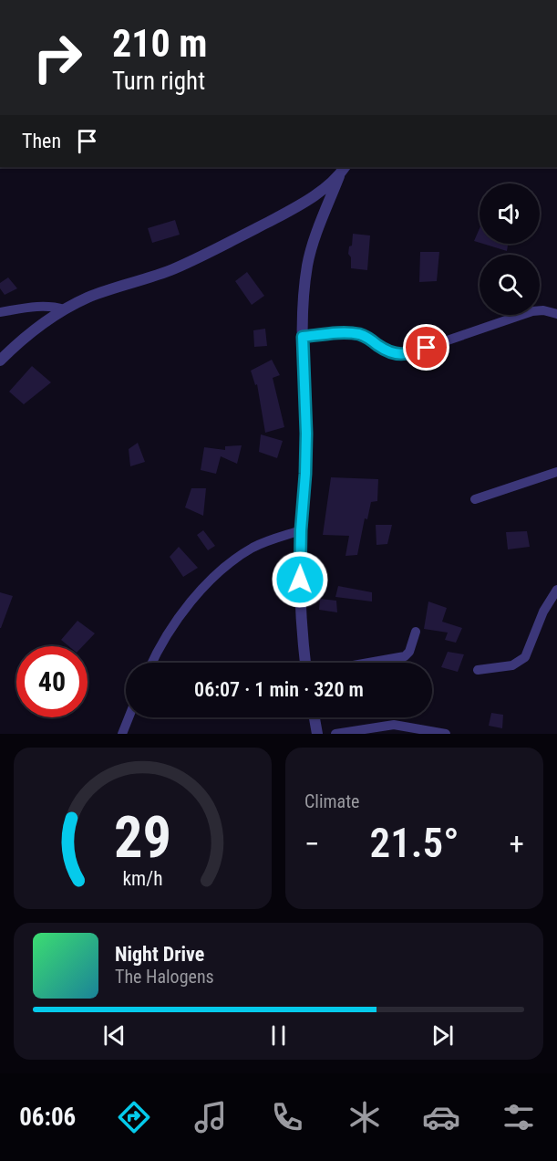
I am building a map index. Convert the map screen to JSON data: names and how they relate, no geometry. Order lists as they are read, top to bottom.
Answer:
{
  "page": {
    "turn": ["210 m", "Turn right"],
    "then": "Then",
    "limit": "40",
    "trip": "06:07 · 1 min · 320 m",
    "tile": "Climate",
    "heat": ["−", "21.5°", "+"],
    "song": ["Night Drive", "The Halogens"],
    "tabs": "06:06",
    "gauge": ["29", "km/h"]
  }
}
